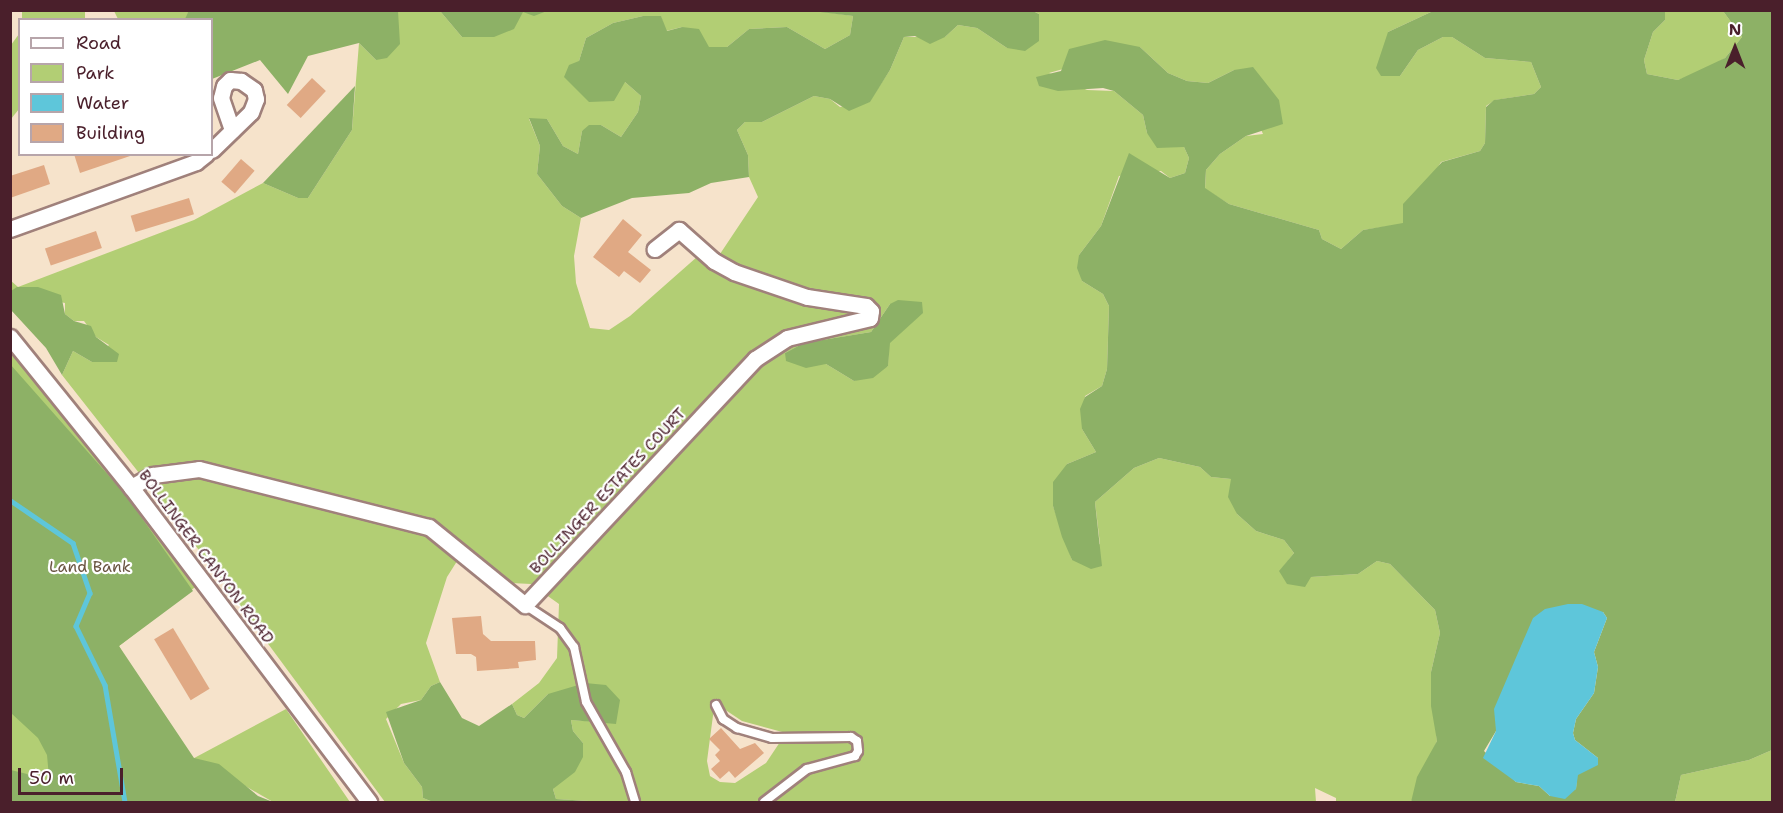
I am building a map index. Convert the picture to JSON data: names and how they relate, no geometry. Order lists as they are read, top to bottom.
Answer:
{
  "streets": {
    "street": ["BOLLINGER ESTATES COURT", "BOLLINGER CANYON ROAD"]
  },
  "parks": ["Land Bank"],
  "legend": [
    "Road",
    "Park",
    "Water",
    "Building"
  ],
  "scale_bar": "50 m",
  "north": "top"
}
